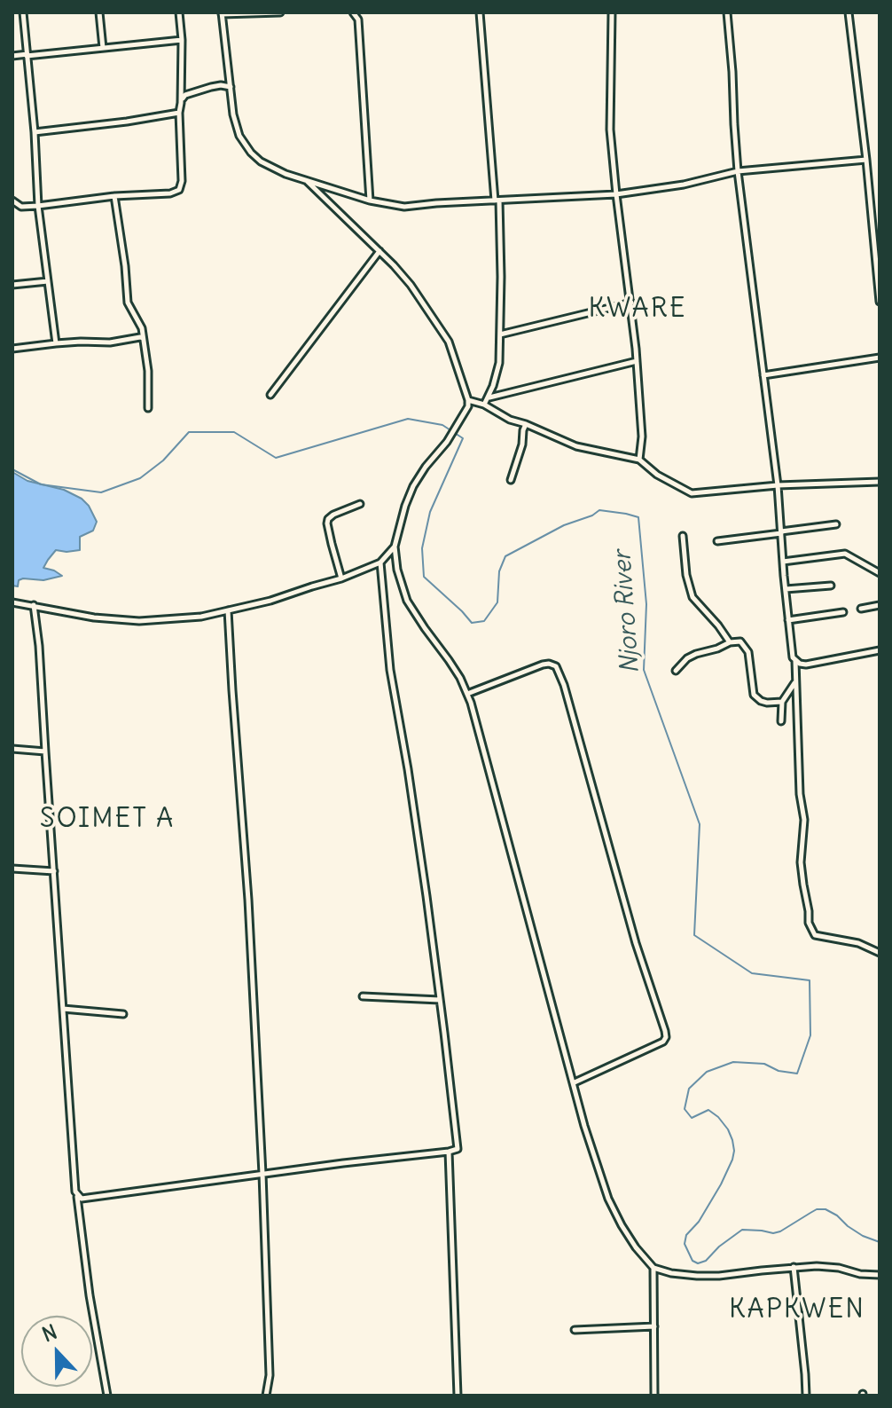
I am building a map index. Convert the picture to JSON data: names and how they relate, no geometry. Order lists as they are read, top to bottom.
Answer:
{
  "districts": ["KWARE", "SOIMET A", "KAPKWEN"],
  "water": ["Njoro River"],
  "north": "top"
}
